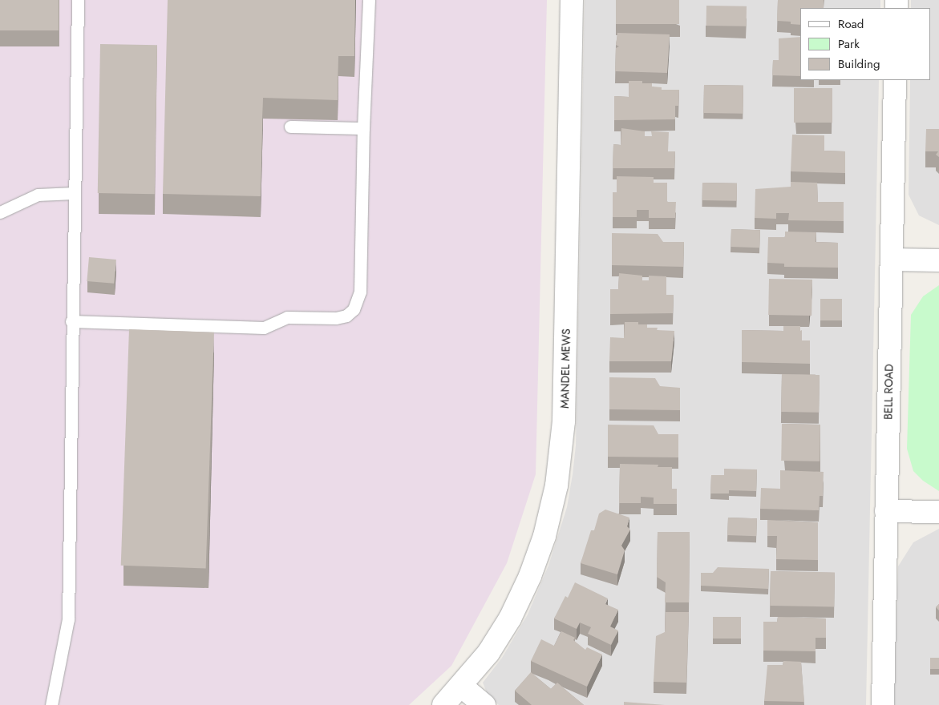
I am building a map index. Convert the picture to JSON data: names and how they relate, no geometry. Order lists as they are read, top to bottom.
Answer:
{
  "streets": {
    "street": ["MANDEL MEWS", "BELL ROAD"]
  },
  "legend": ["Road", "Park", "Building"]
}
